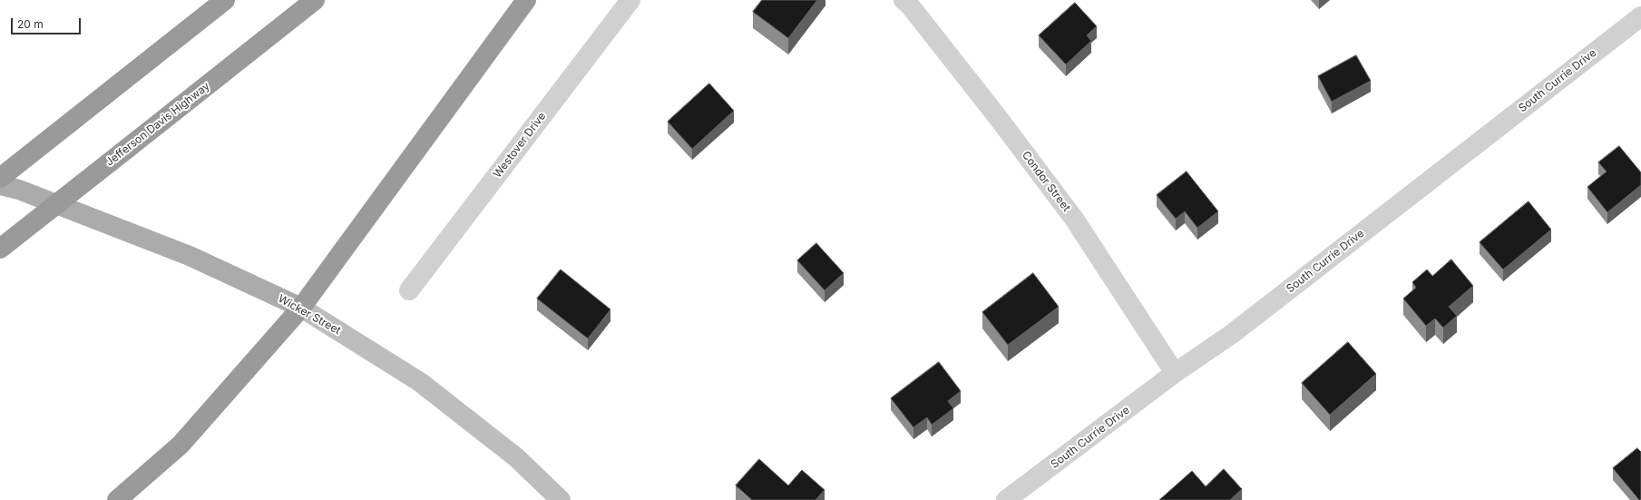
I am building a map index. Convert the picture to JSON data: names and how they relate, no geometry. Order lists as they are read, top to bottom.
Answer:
{
  "streets": {
    "highway": ["Jefferson Davis Highway"],
    "main road": ["Wicker Street"],
    "street": ["South Currie Drive", "Westover Drive", "Condor Street"]
  },
  "crossings": [
    ["South Currie Drive", "Condor Street"]
  ],
  "scale_bar": "20 m"
}
